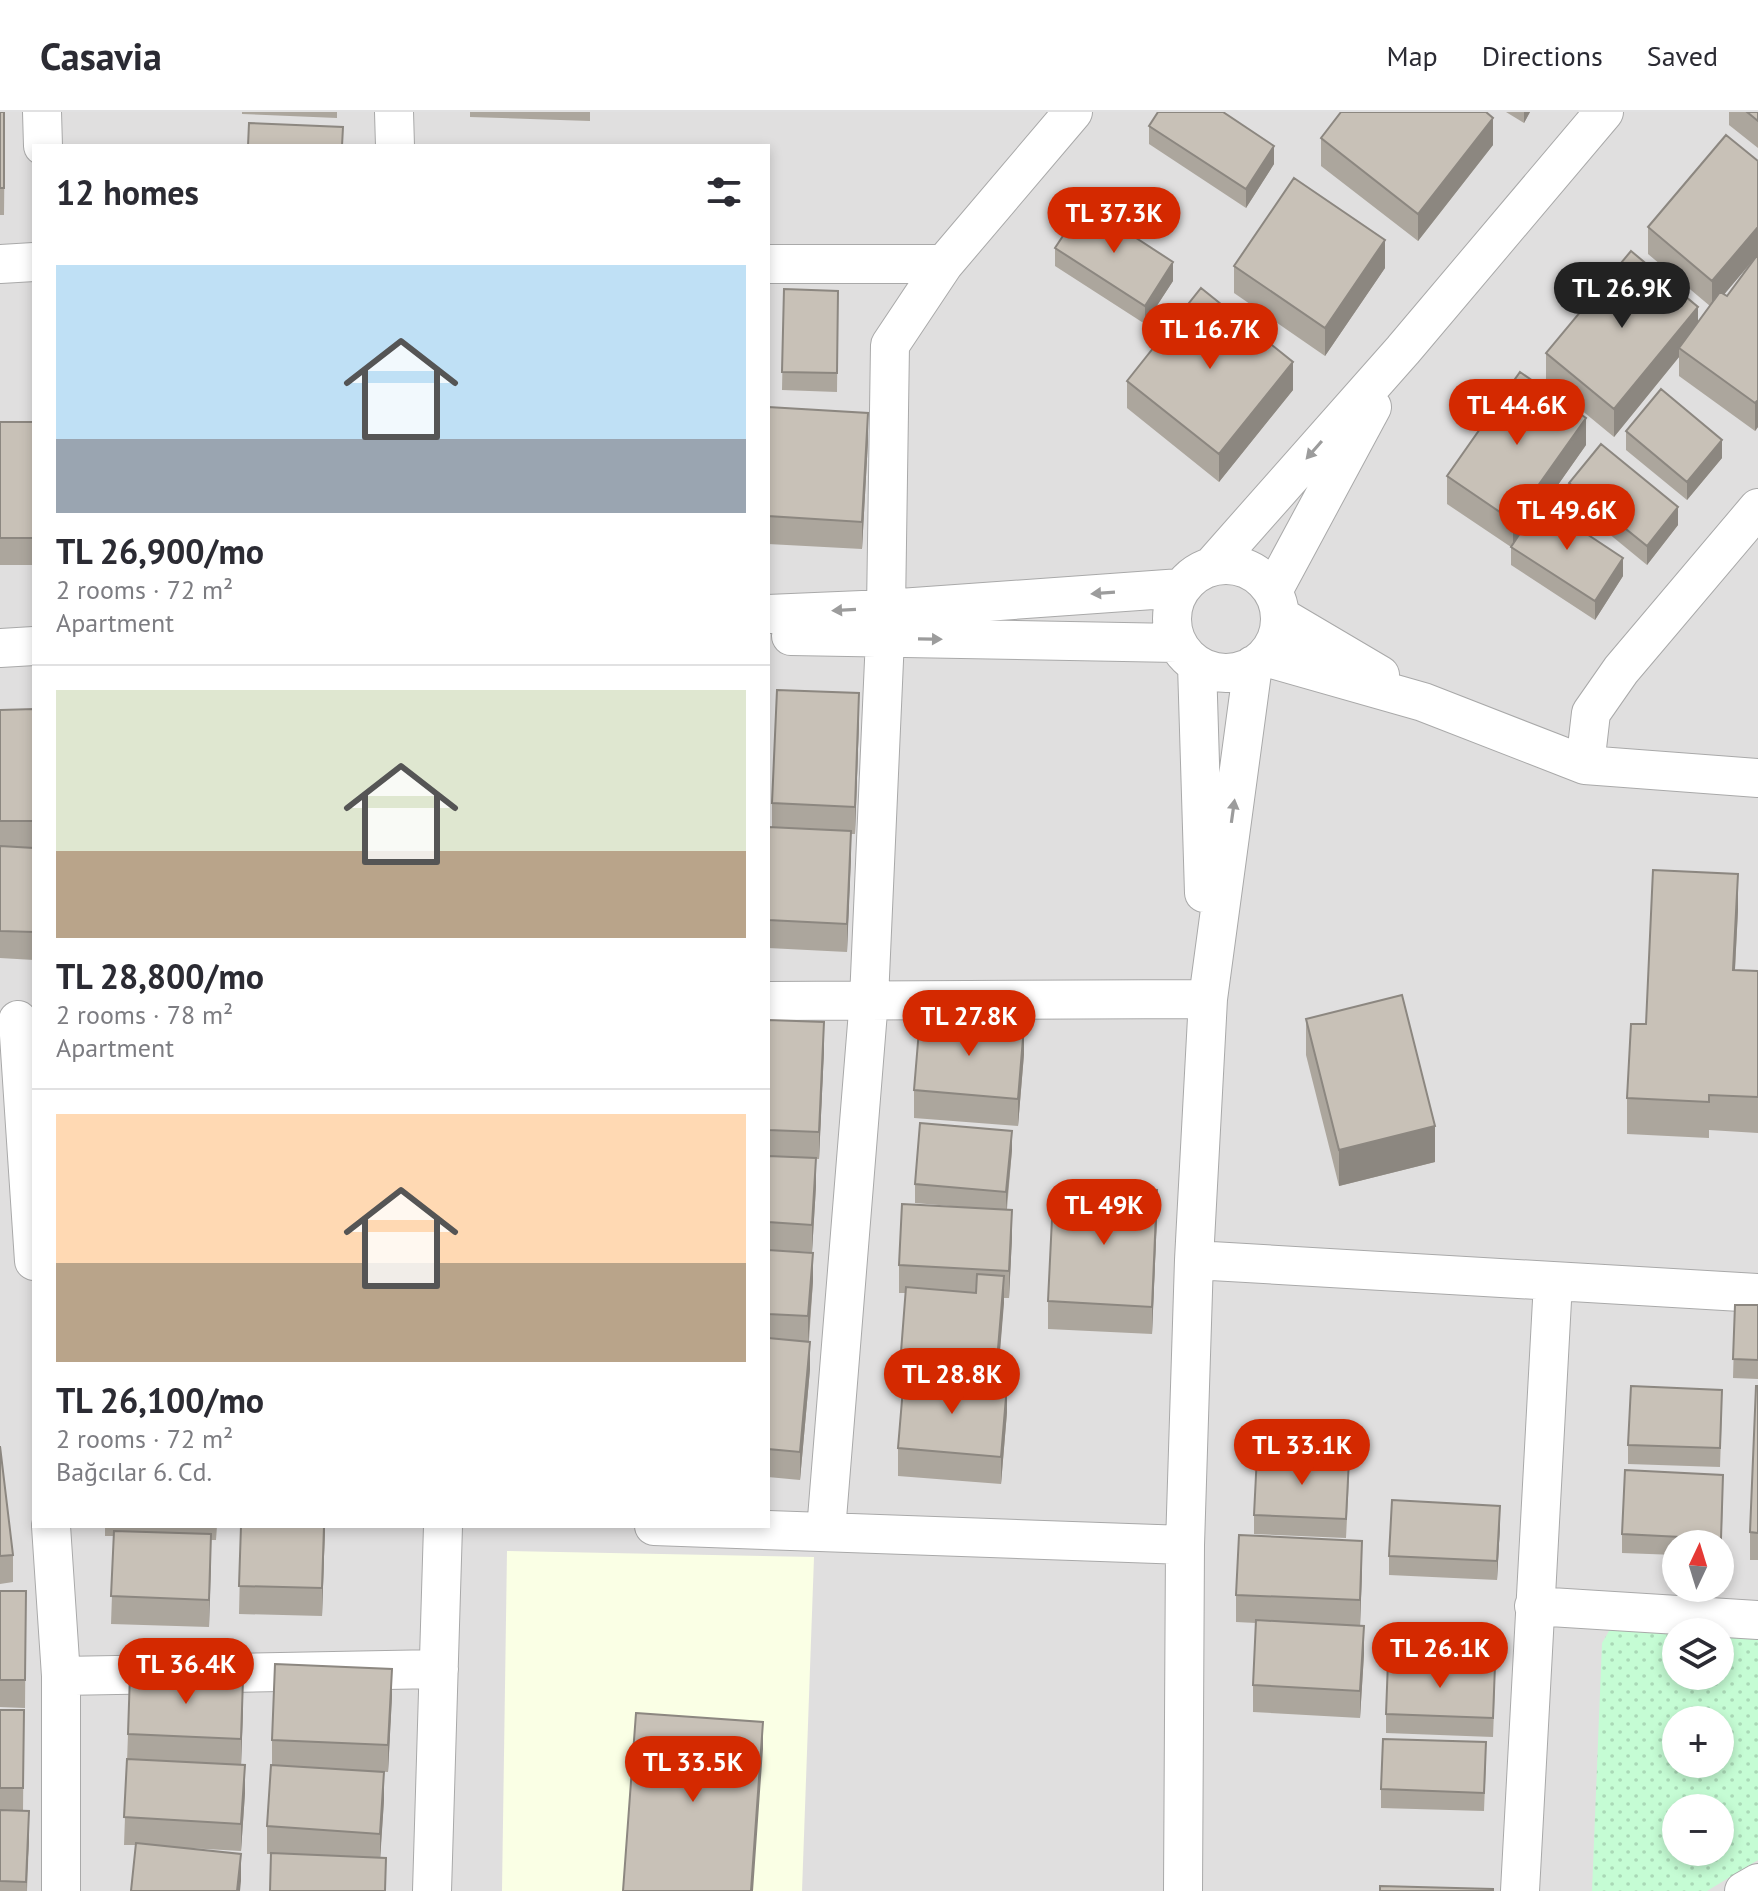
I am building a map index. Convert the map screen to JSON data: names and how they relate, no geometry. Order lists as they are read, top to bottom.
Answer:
{
  "north": "top",
  "page": {
    "header": "Casavia",
    "nav": ["Map", "Directions", "Saved"],
    "heading": "12 homes",
    "price": [
      "TL 37.3K",
      "TL 26.9K",
      "TL 16.7K",
      "TL 44.6K",
      "TL 49.6K",
      "TL 27.8K",
      "TL 49K",
      "TL 28.8K",
      "TL 33.1K",
      "TL 26.1K",
      "TL 36.4K",
      "TL 33.5K"
    ],
    "list": [
      {
        "name": "TL 26,900/mo",
        "note": "2 rooms · 72 m² · Apartment"
      },
      {
        "name": "TL 28,800/mo",
        "note": "2 rooms · 78 m² · Apartment"
      },
      {
        "name": "TL 26,100/mo",
        "note": "2 rooms · 72 m² · Bağcılar 6. Cd."
      }
    ],
    "map_buttons": ["+", "−"]
  }
}
